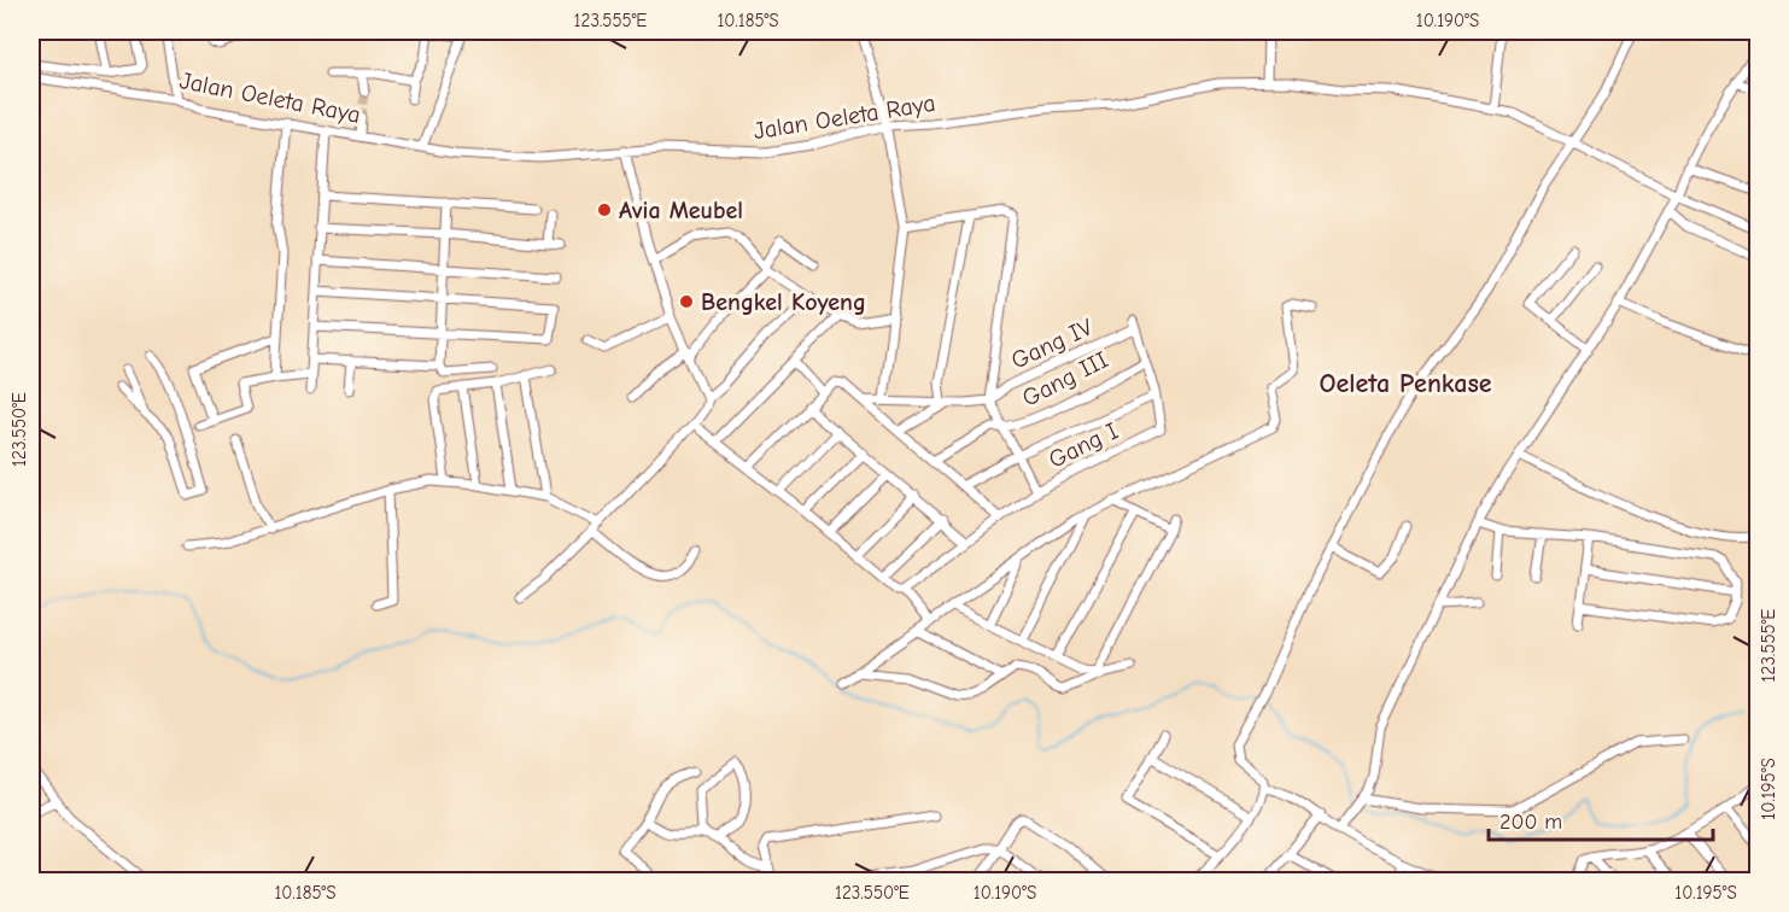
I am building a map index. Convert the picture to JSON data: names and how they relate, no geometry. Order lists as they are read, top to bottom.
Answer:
{
  "streets": {
    "street": [
      "Jalan Oeleta Raya",
      "Gang IV",
      "Gang III",
      "Gang I"
    ]
  },
  "crossings": [
    ["Gang IV", "Gang III"]
  ],
  "districts": ["Oeleta Penkase"],
  "places": ["Avia Meubel", "Bengkel Koyeng"],
  "scale_bar": "200 m",
  "coordinates": [
    "123.555°E",
    "10.185°S",
    "10.190°S",
    "123.550°E",
    "10.195°S"
  ]
}
